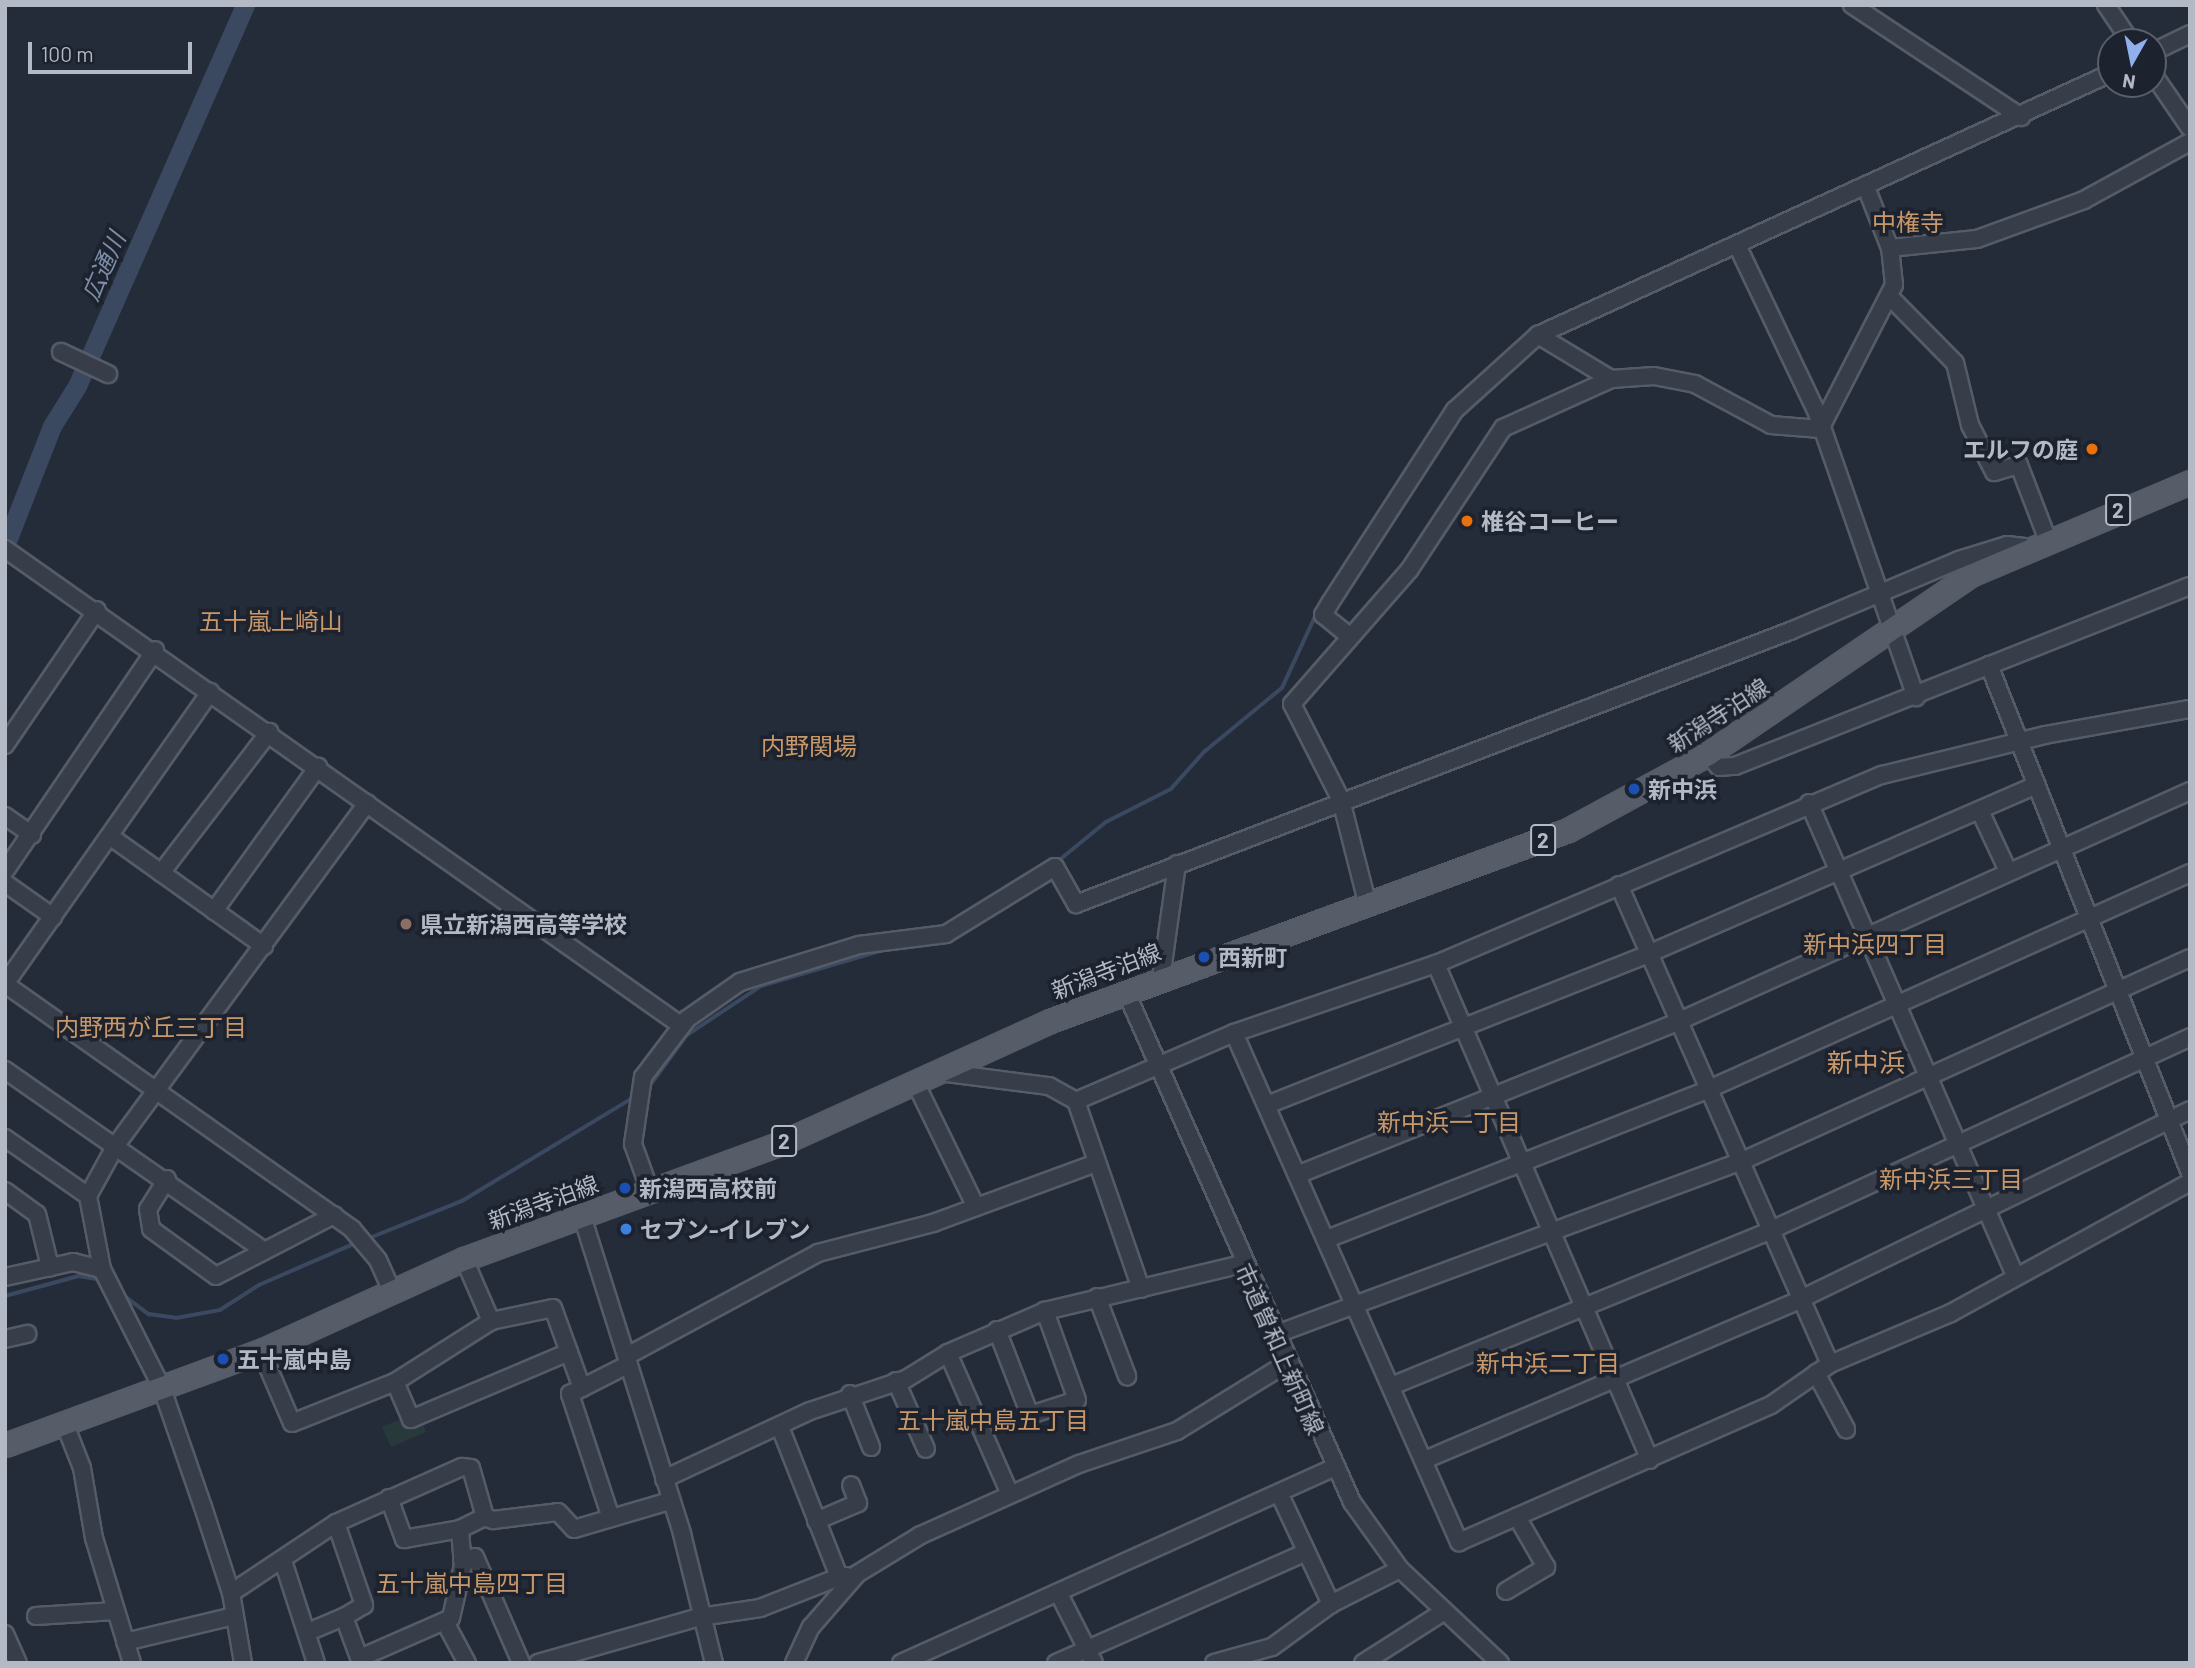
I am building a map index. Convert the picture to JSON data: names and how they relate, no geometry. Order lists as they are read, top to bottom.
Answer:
{
  "streets": {
    "main road": ["2", "新潟寺泊線"],
    "street": ["市道曽和上新町線"]
  },
  "crossings": [
    ["新潟寺泊線", "市道曽和上新町線"]
  ],
  "districts": [
    "中権寺",
    "五十嵐上崎山",
    "内野関場",
    "新中浜四丁目",
    "内野西が丘三丁目",
    "新中浜",
    "新中浜一丁目",
    "新中浜三丁目",
    "新中浜二丁目",
    "五十嵐中島五丁目",
    "五十嵐中島四丁目"
  ],
  "water": ["広通川"],
  "places": [
    "エルフの庭",
    "椎谷コーヒー",
    "新中浜",
    "県立新潟西高等学校",
    "西新町",
    "新潟西高校前",
    "セブン-イレブン",
    "五十嵐中島"
  ],
  "scale_bar": "100 m",
  "north": "bottom"
}
